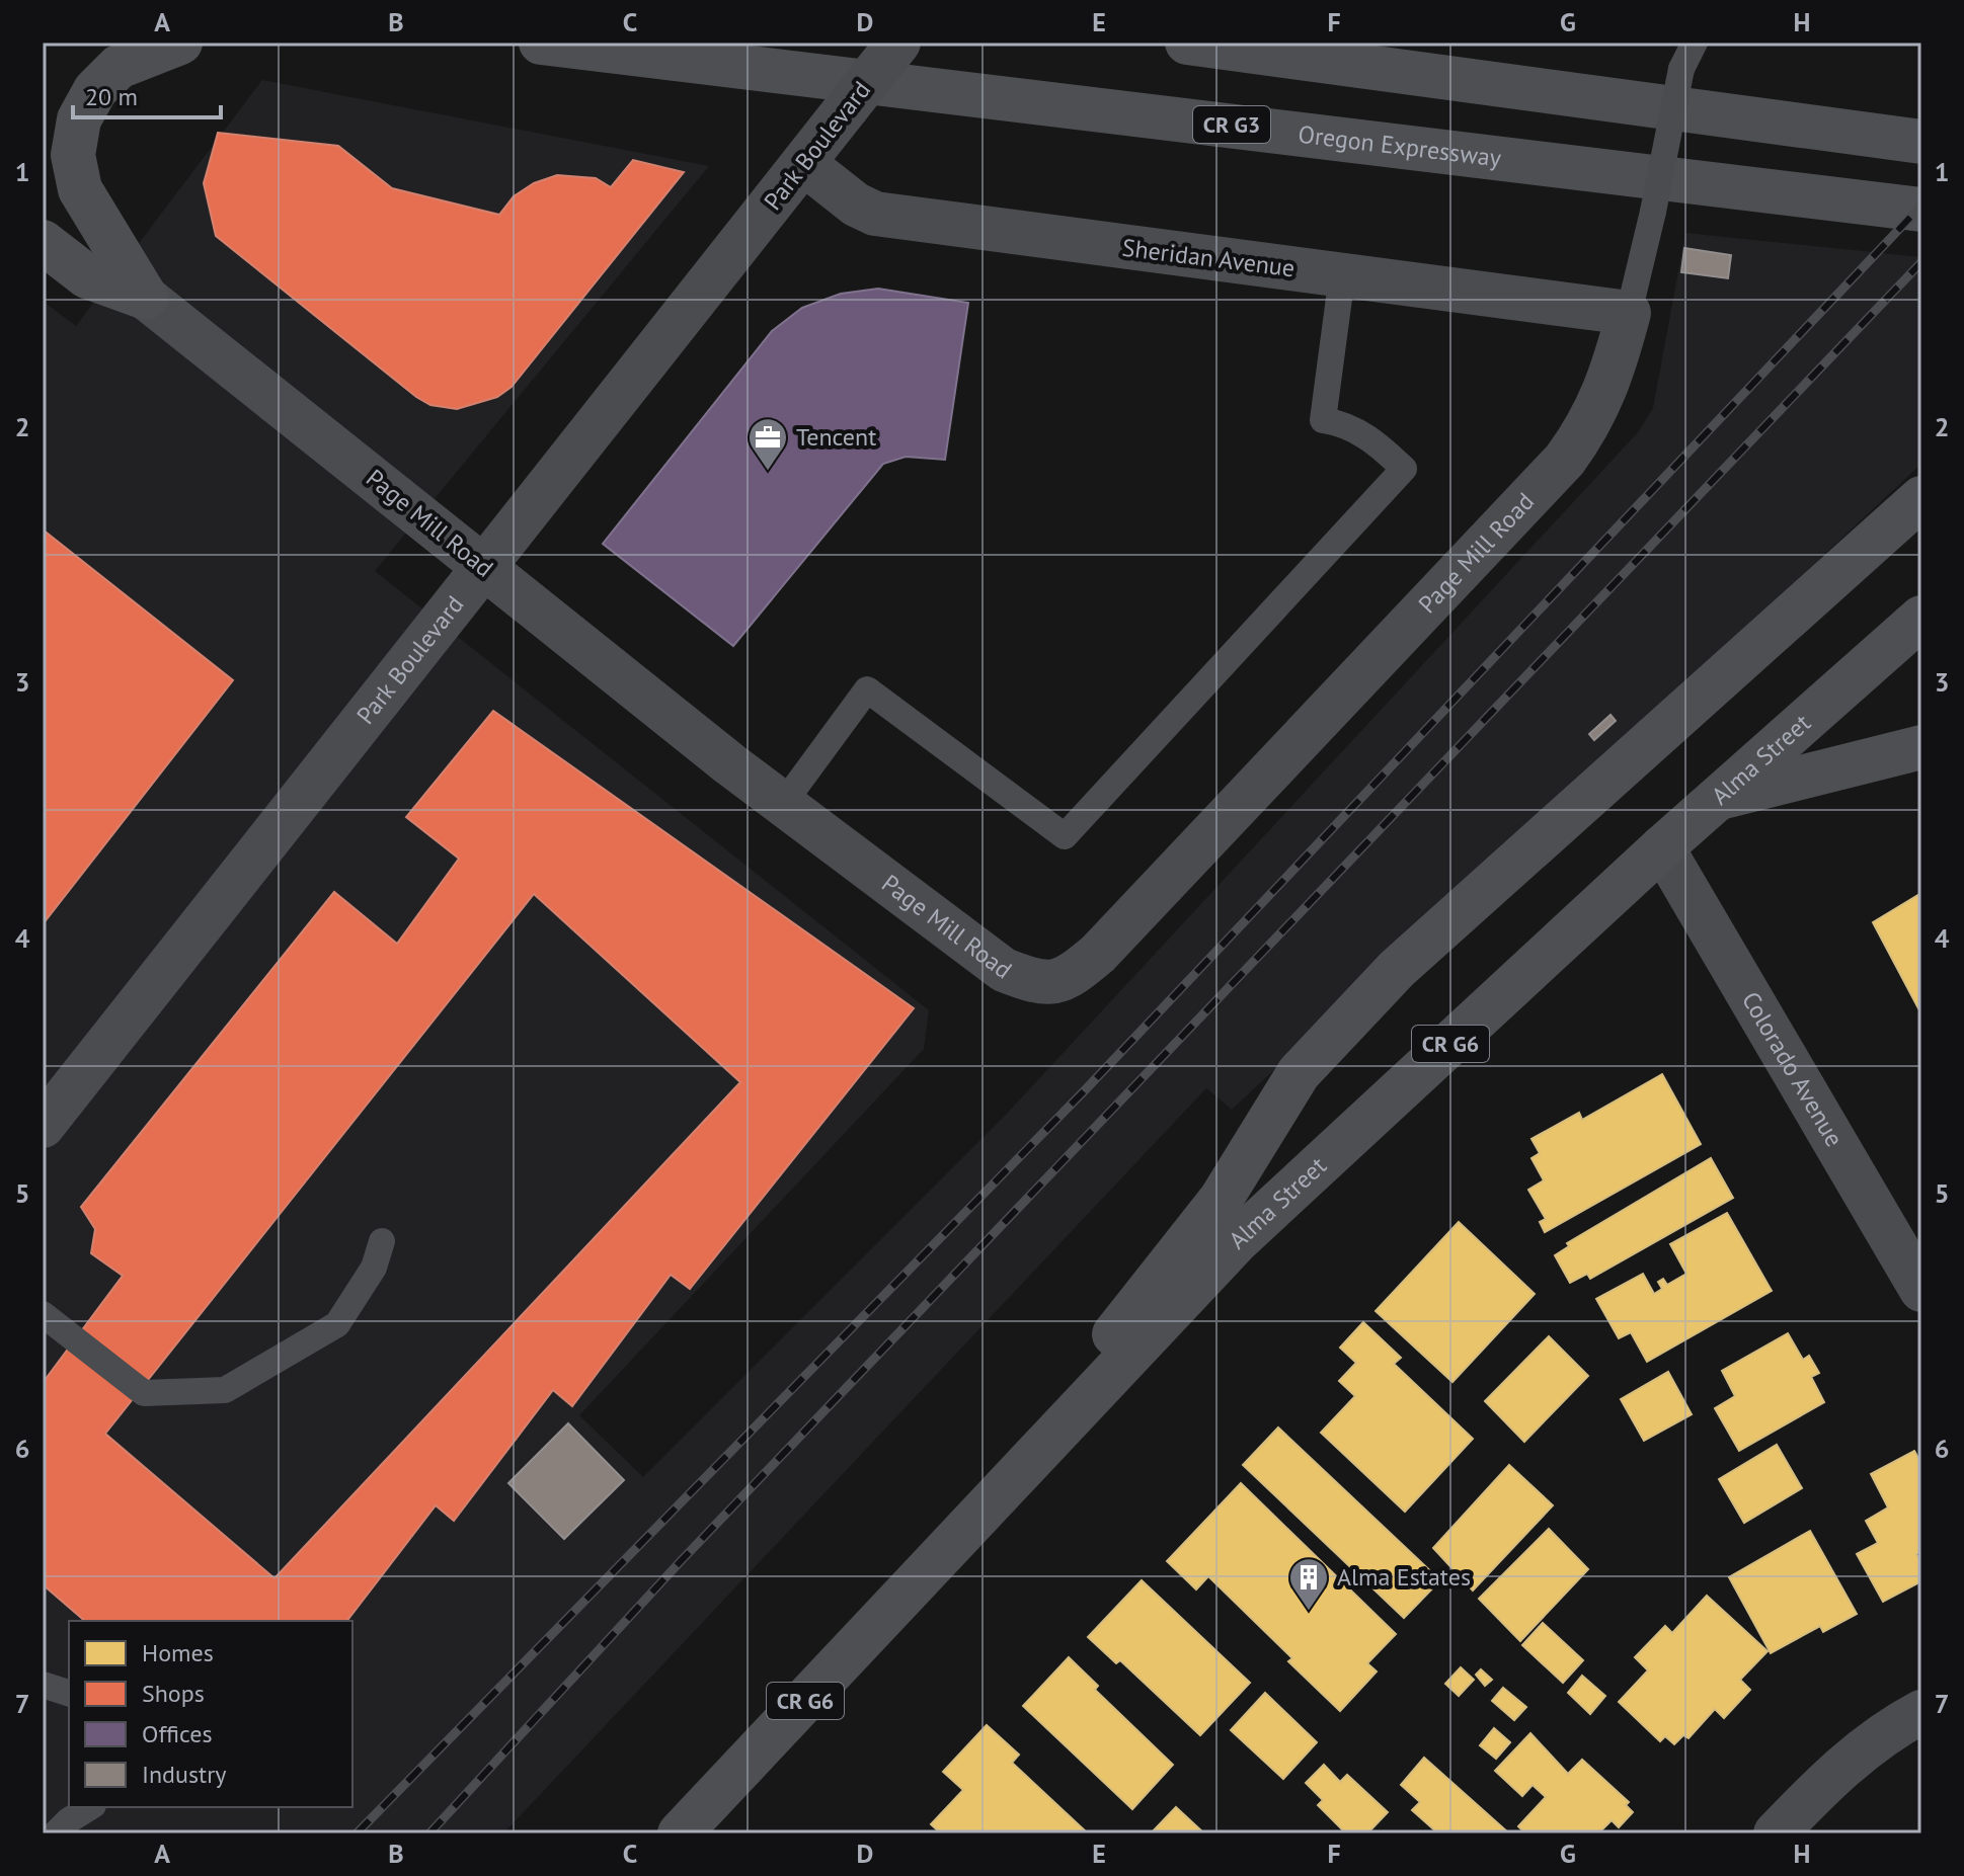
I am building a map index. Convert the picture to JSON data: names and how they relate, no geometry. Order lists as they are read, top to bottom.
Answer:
{
  "streets": {
    "main road": [
      "CR G3",
      "Oregon Expressway",
      "Alma Street",
      "CR G6"
    ],
    "street": [
      "Park Boulevard",
      "Sheridan Avenue",
      "Page Mill Road",
      "Colorado Avenue"
    ]
  },
  "crossings": [
    ["Park Boulevard", "Sheridan Avenue"],
    ["Park Boulevard", "Page Mill Road"],
    ["Sheridan Avenue", "Page Mill Road"],
    ["Alma Street", "Colorado Avenue"]
  ],
  "places": {
    "office": ["Tencent"],
    "building": ["Alma Estates"]
  },
  "legend": [
    "Homes",
    "Shops",
    "Offices",
    "Industry"
  ],
  "scale_bar": "20 m",
  "grid": {
    "columns": [
      "A",
      "B",
      "C",
      "D",
      "E",
      "F",
      "G",
      "H"
    ],
    "rows": [
      "1",
      "2",
      "3",
      "4",
      "5",
      "6",
      "7"
    ]
  }
}
